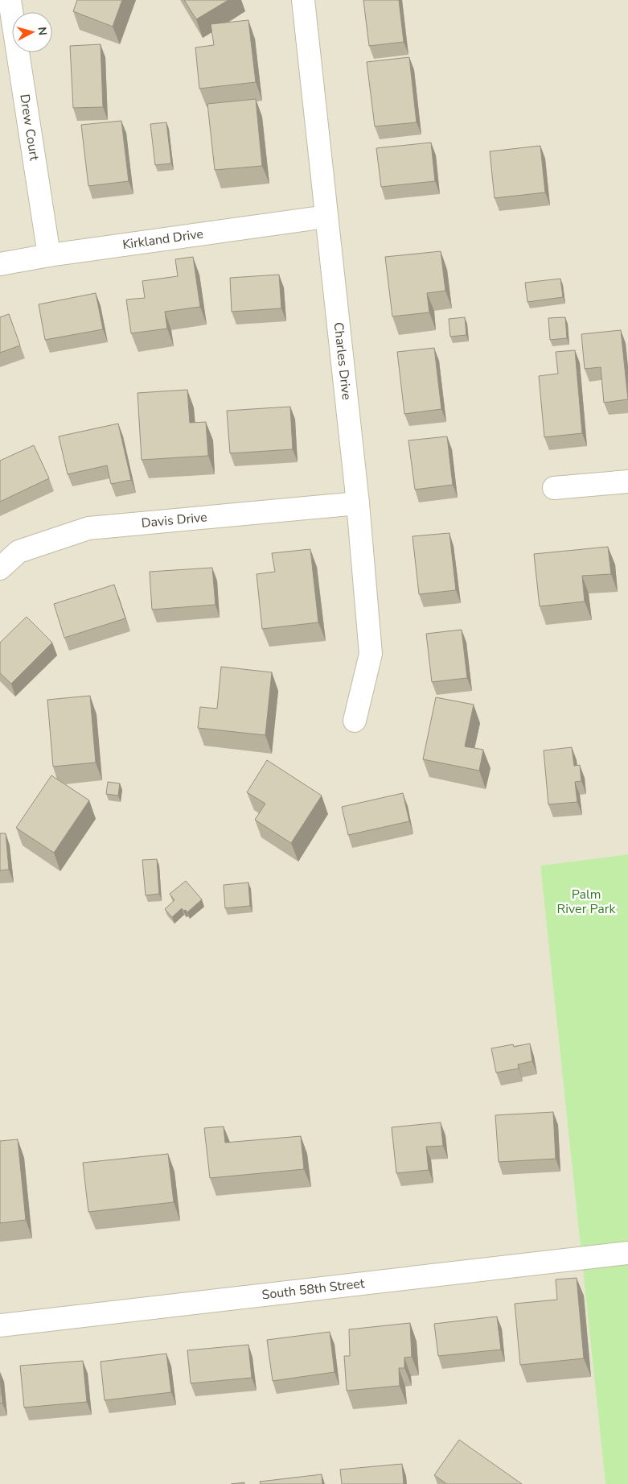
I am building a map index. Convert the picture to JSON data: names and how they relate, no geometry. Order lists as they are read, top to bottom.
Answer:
{
  "streets": {
    "street": [
      "Drew Court",
      "Kirkland Drive",
      "Charles Drive",
      "Davis Drive",
      "South 58th Street"
    ]
  },
  "crossings": [
    ["Drew Court", "Kirkland Drive"],
    ["Kirkland Drive", "Charles Drive"],
    ["Charles Drive", "Davis Drive"]
  ],
  "parks": ["Palm River Park"],
  "north": "right"
}
